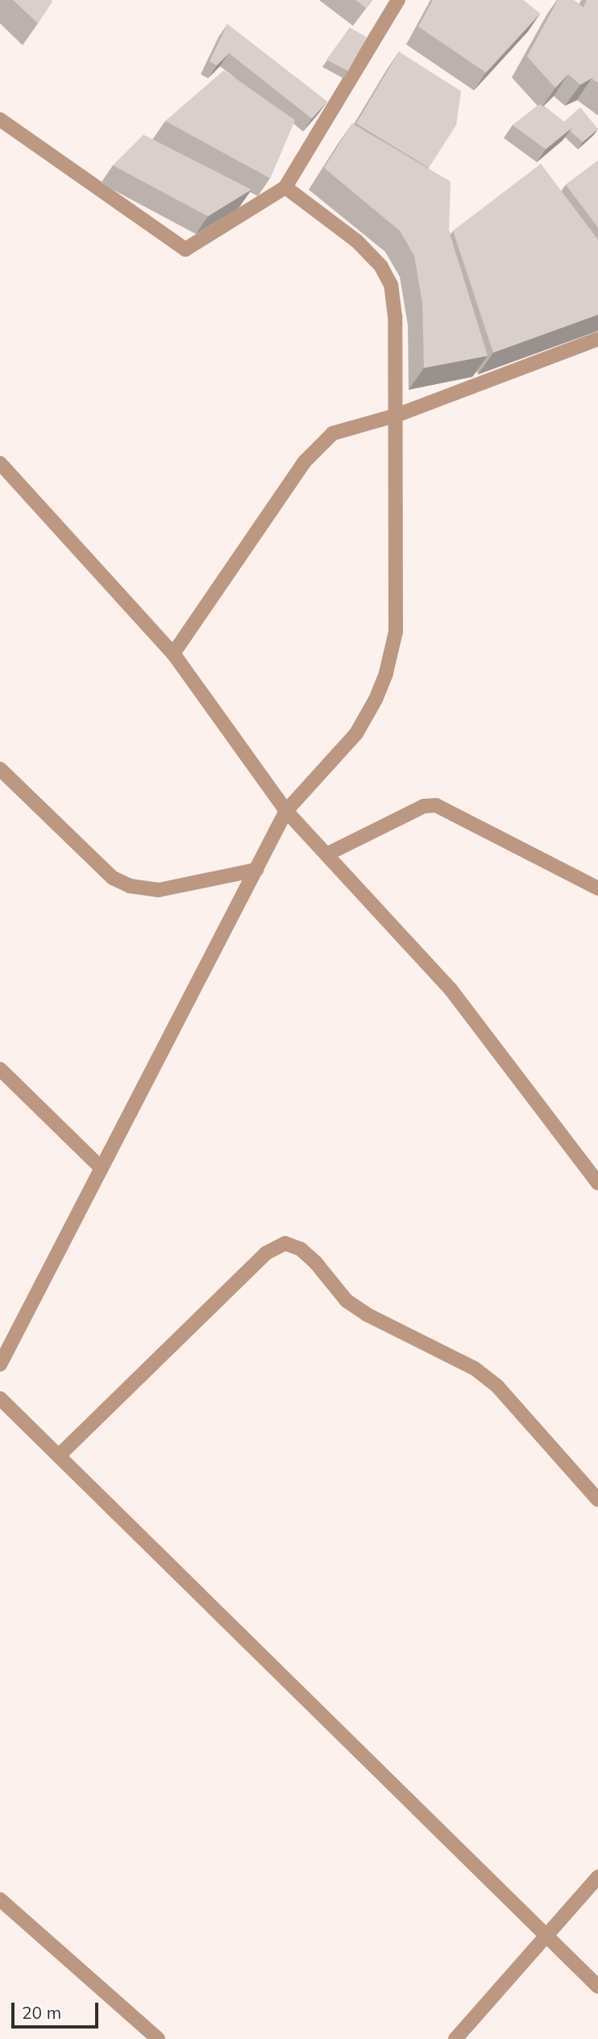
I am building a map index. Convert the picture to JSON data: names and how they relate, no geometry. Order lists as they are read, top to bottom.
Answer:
{
  "scale_bar": "20 m"
}
